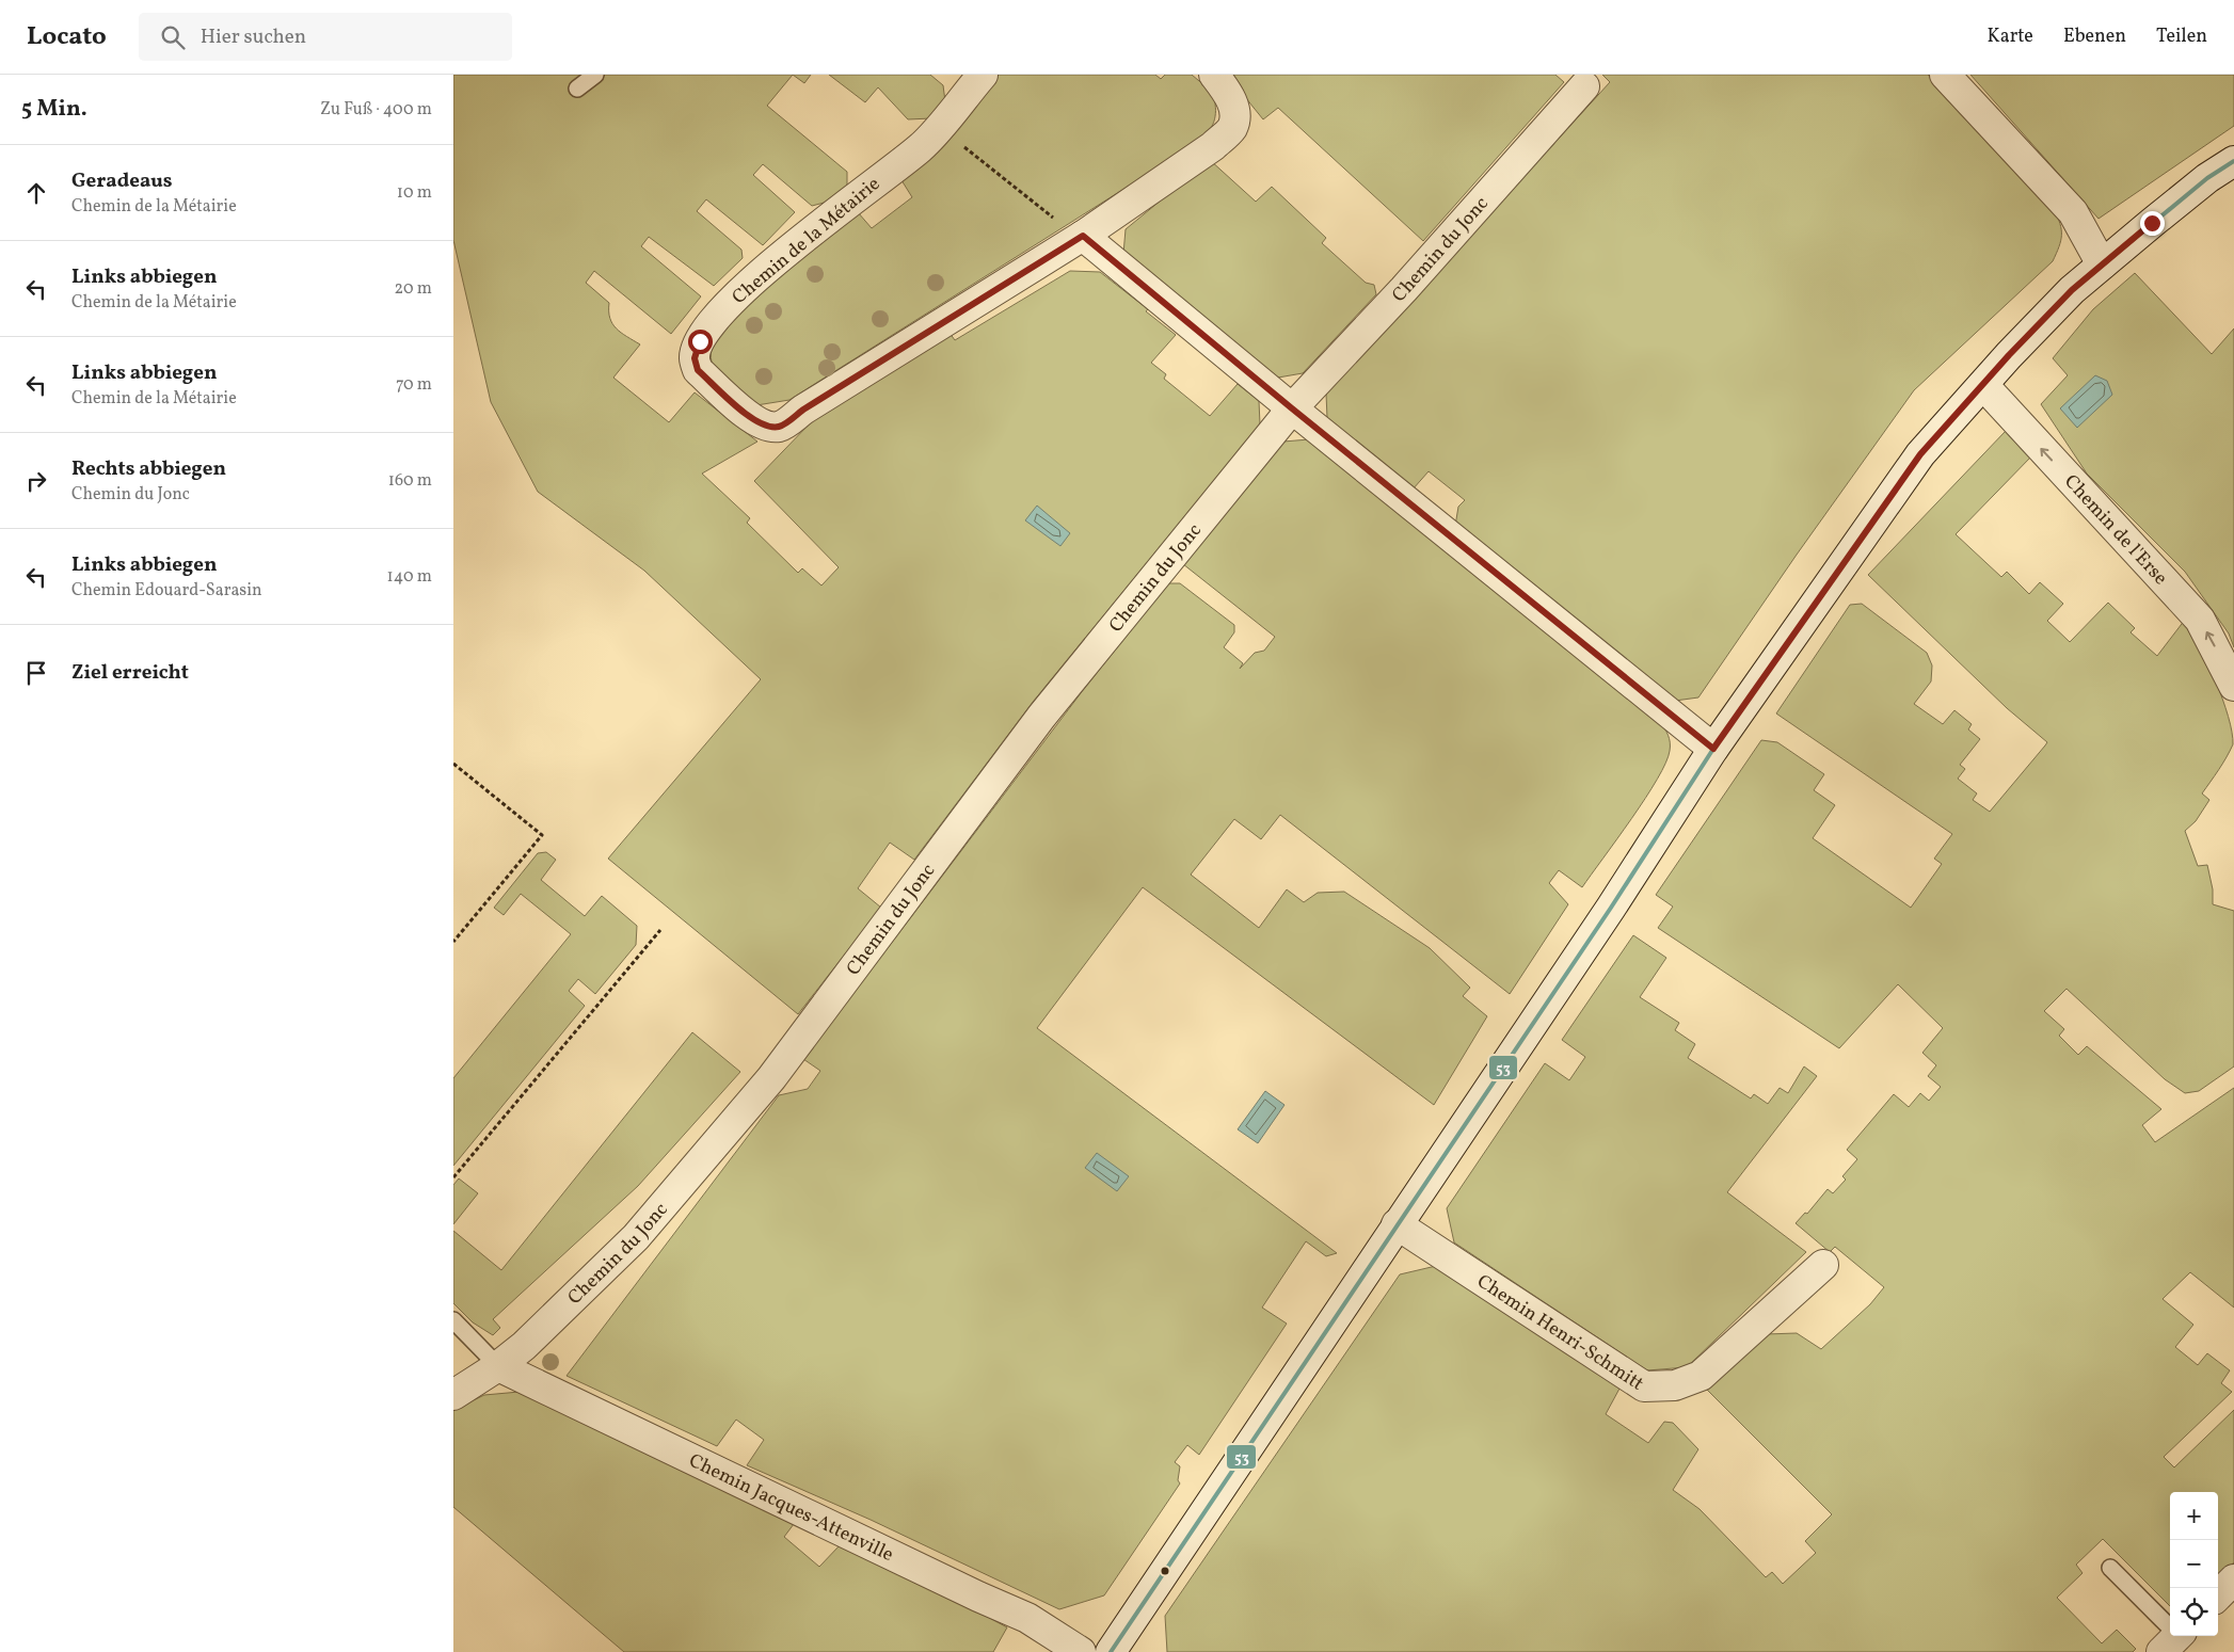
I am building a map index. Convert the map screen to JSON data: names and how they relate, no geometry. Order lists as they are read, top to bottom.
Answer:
{
  "streets": {
    "street": [
      "Chemin de la Métairie",
      "Chemin du Jonc",
      "Chemin de l'Erse",
      "Chemin Henri-Schmitt",
      "Chemin Jacques-Attenville"
    ]
  },
  "crossings": [
    ["Chemin du Jonc", "Chemin Jacques-Attenville"]
  ],
  "one_way": ["Chemin de l'Erse"],
  "lines": ["transit line 53"],
  "page": {
    "header": "Locato",
    "search": "Hier suchen",
    "nav": ["Karte", "Ebenen", "Teilen"],
    "heading": ["5 Min.", "Zu Fuß · 400 m"],
    "list": [
      ["Geradeaus", "Chemin de la Métairie", "10 m"],
      ["Links abbiegen", "Chemin de la Métairie", "20 m"],
      ["Links abbiegen", "Chemin de la Métairie", "70 m"],
      ["Rechts abbiegen", "Chemin du Jonc", "160 m"],
      ["Links abbiegen", "Chemin Edouard-Sarasin", "140 m"],
      "Ziel erreicht"
    ],
    "map_buttons": ["+", "−"]
  }
}
